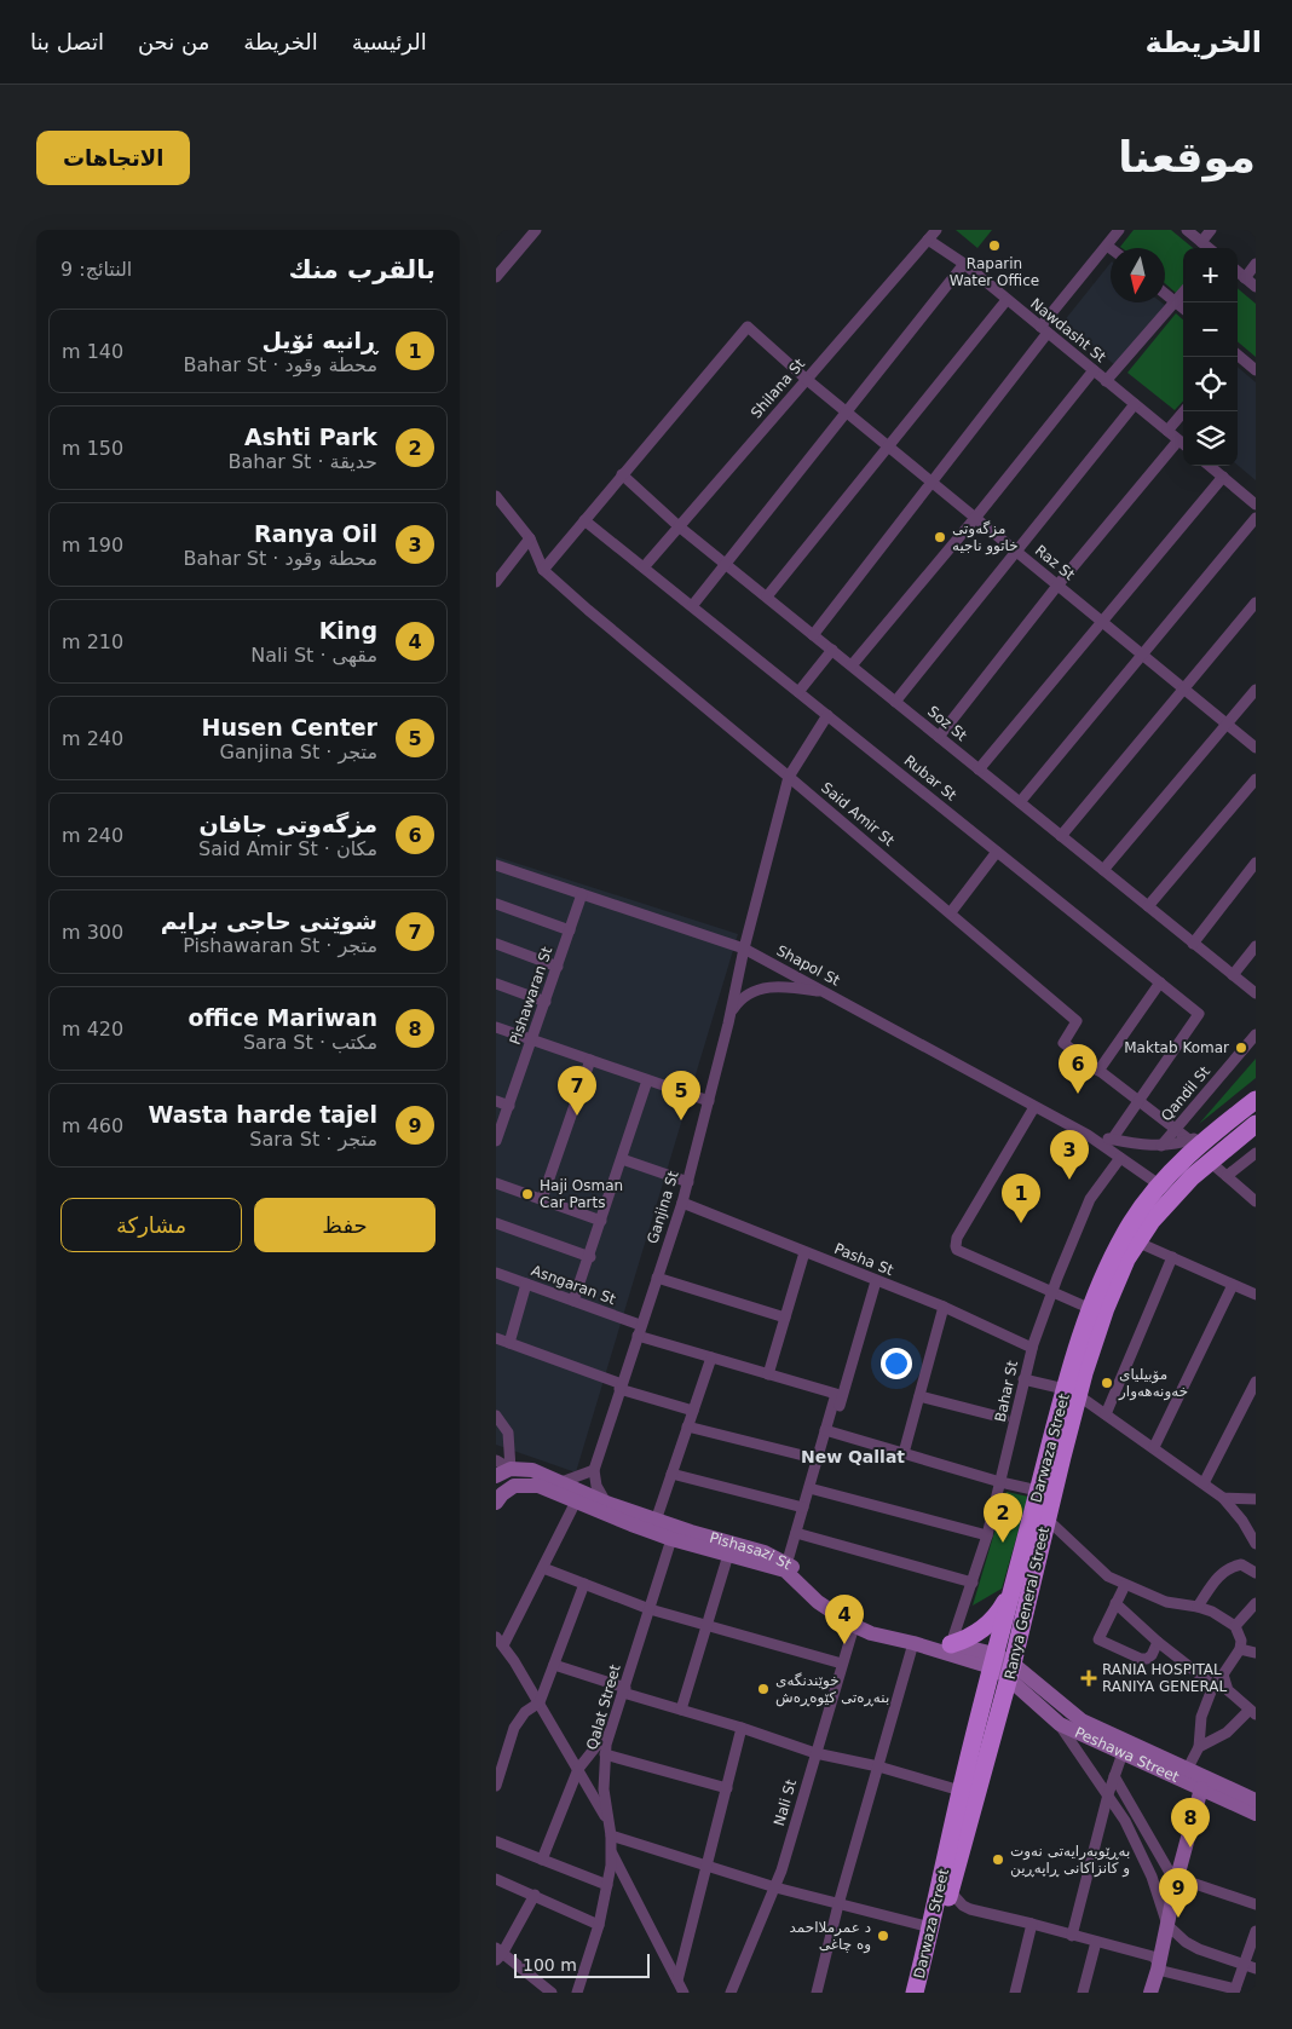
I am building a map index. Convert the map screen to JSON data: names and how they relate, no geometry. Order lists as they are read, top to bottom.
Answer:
{
  "streets": {
    "highway": ["Darwaza Street", "Ranya General Street"],
    "main road": ["Pishasazi St", "Peshawa Street"],
    "street": [
      "Nawdasht St",
      "Shilana St",
      "Raz St",
      "Soz St",
      "Rubar St",
      "Said Amir St",
      "Shapol St",
      "Pishawaran St",
      "Qandil St",
      "Ganjina St",
      "Pasha St",
      "Asngaran St",
      "Bahar St",
      "Qalat Street",
      "Nali St"
    ]
  },
  "crossings": [
    ["Nawdasht St", "Shilana St"],
    ["Shilana St", "Raz St"],
    ["Shilana St", "Soz St"],
    ["Shilana St", "Rubar St"],
    ["Raz St", "Soz St"],
    ["Rubar St", "Said Amir St"],
    ["Rubar St", "Ganjina St"],
    ["Said Amir St", "Qandil St"],
    ["Said Amir St", "Ganjina St"],
    ["Shapol St", "Pishawaran St"],
    ["Shapol St", "Ganjina St"],
    ["Ganjina St", "Pasha St"],
    ["Ganjina St", "Asngaran St"],
    ["Pasha St", "Bahar St"],
    ["Bahar St", "Pishasazi St"],
    ["Darwaza Street", "Pishasazi St"],
    ["Darwaza Street", "Ranya General Street"],
    ["Pishasazi St", "Ranya General Street"],
    ["Pishasazi St", "Qalat Street"],
    ["Pishasazi St", "Peshawa Street"],
    ["Pishasazi St", "Nali St"],
    ["Ranya General Street", "Peshawa Street"]
  ],
  "districts": ["New Qallat"],
  "places": {
    "other": [
      "Raparin Water Office",
      "مزگەوتی خاتوو ناجیە",
      "Maktab Komar",
      "Haji Osman Car Parts",
      "مۆبیلیای خەونەهەوار",
      "خوێندنگەی بنەڕەتی کێوەڕەش",
      "بەڕێوبەرایەتی نەوت و کانزاکانی ڕاپەڕین",
      "د عمرملااحمد وه چاغى"
    ],
    "health": ["RANIA HOSPITAL RANIYA GENERAL"]
  },
  "scale_bar": "100 m",
  "north": "bottom",
  "page": {
    "header": "الخريطة",
    "nav": [
      "الرئيسية",
      "الخريطة",
      "من نحن",
      "اتصل بنا"
    ],
    "buttons": [
      "الاتجاهات",
      ["حفظ", "مشاركة"]
    ],
    "title": "موقعنا",
    "heading": ["بالقرب منك", "النتائج: 9"],
    "map_buttons": ["+", "−"],
    "list": [
      {
        "mark": "1",
        "name": "ڕانیە ئۆیل",
        "note": "محطة وقود · Bahar St",
        "value": "140 m"
      },
      {
        "mark": "2",
        "name": "Ashti Park",
        "note": "حديقة · Bahar St",
        "value": "150 m"
      },
      {
        "mark": "3",
        "name": "Ranya Oil",
        "note": "محطة وقود · Bahar St",
        "value": "190 m"
      },
      {
        "mark": "4",
        "name": "King",
        "note": "مقهى · Nali St",
        "value": "210 m"
      },
      {
        "mark": "5",
        "name": "Husen Center",
        "note": "متجر · Ganjina St",
        "value": "240 m"
      },
      {
        "mark": "6",
        "name": "مزگەوتی جافان",
        "note": "مكان · Said Amir St",
        "value": "240 m"
      },
      {
        "mark": "7",
        "name": "شوێنی حاجی برایم",
        "note": "متجر · Pishawaran St",
        "value": "300 m"
      },
      {
        "mark": "8",
        "name": "office Mariwan",
        "note": "مكتب · Sara St",
        "value": "420 m"
      },
      {
        "mark": "9",
        "name": "Wasta harde tajel",
        "note": "متجر · Sara St",
        "value": "460 m"
      }
    ],
    "pins": [
      "6",
      "7",
      "5",
      "3",
      "1",
      "2",
      "4",
      "8",
      "9"
    ],
    "scale": "100 m"
  }
}
